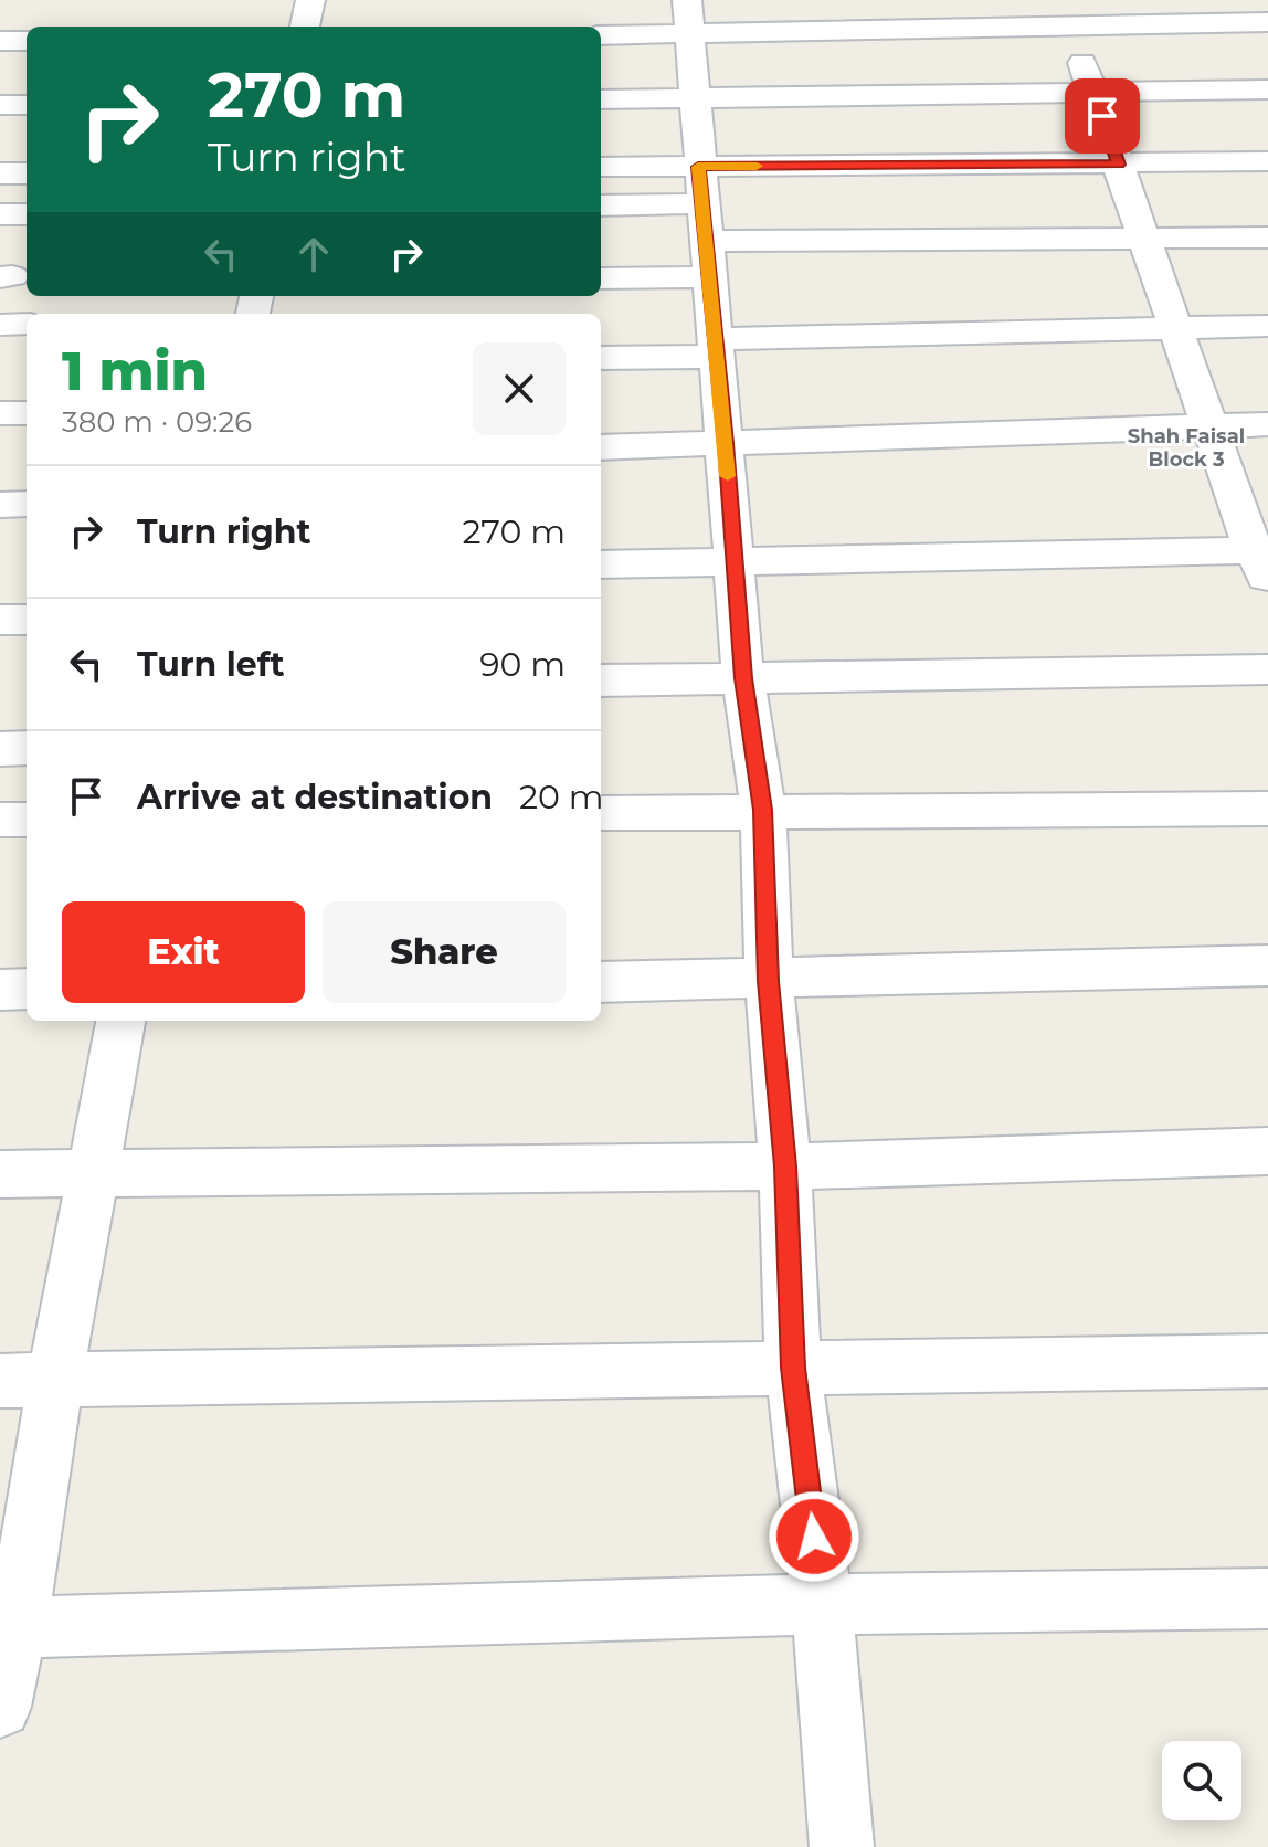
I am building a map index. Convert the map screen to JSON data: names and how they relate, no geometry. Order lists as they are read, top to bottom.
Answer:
{
  "districts": ["Shah Faisal Block 3"],
  "page": {
    "turn": ["270 m", "Turn right"],
    "heading": ["1 min", "380 m · 09:26"],
    "list": [
      {
        "name": "Turn right",
        "value": "270 m"
      },
      {
        "name": "Turn left",
        "value": "90 m"
      },
      {
        "name": "Arrive at destination",
        "value": "20 m"
      }
    ],
    "buttons": ["Exit", "Share"]
  }
}
